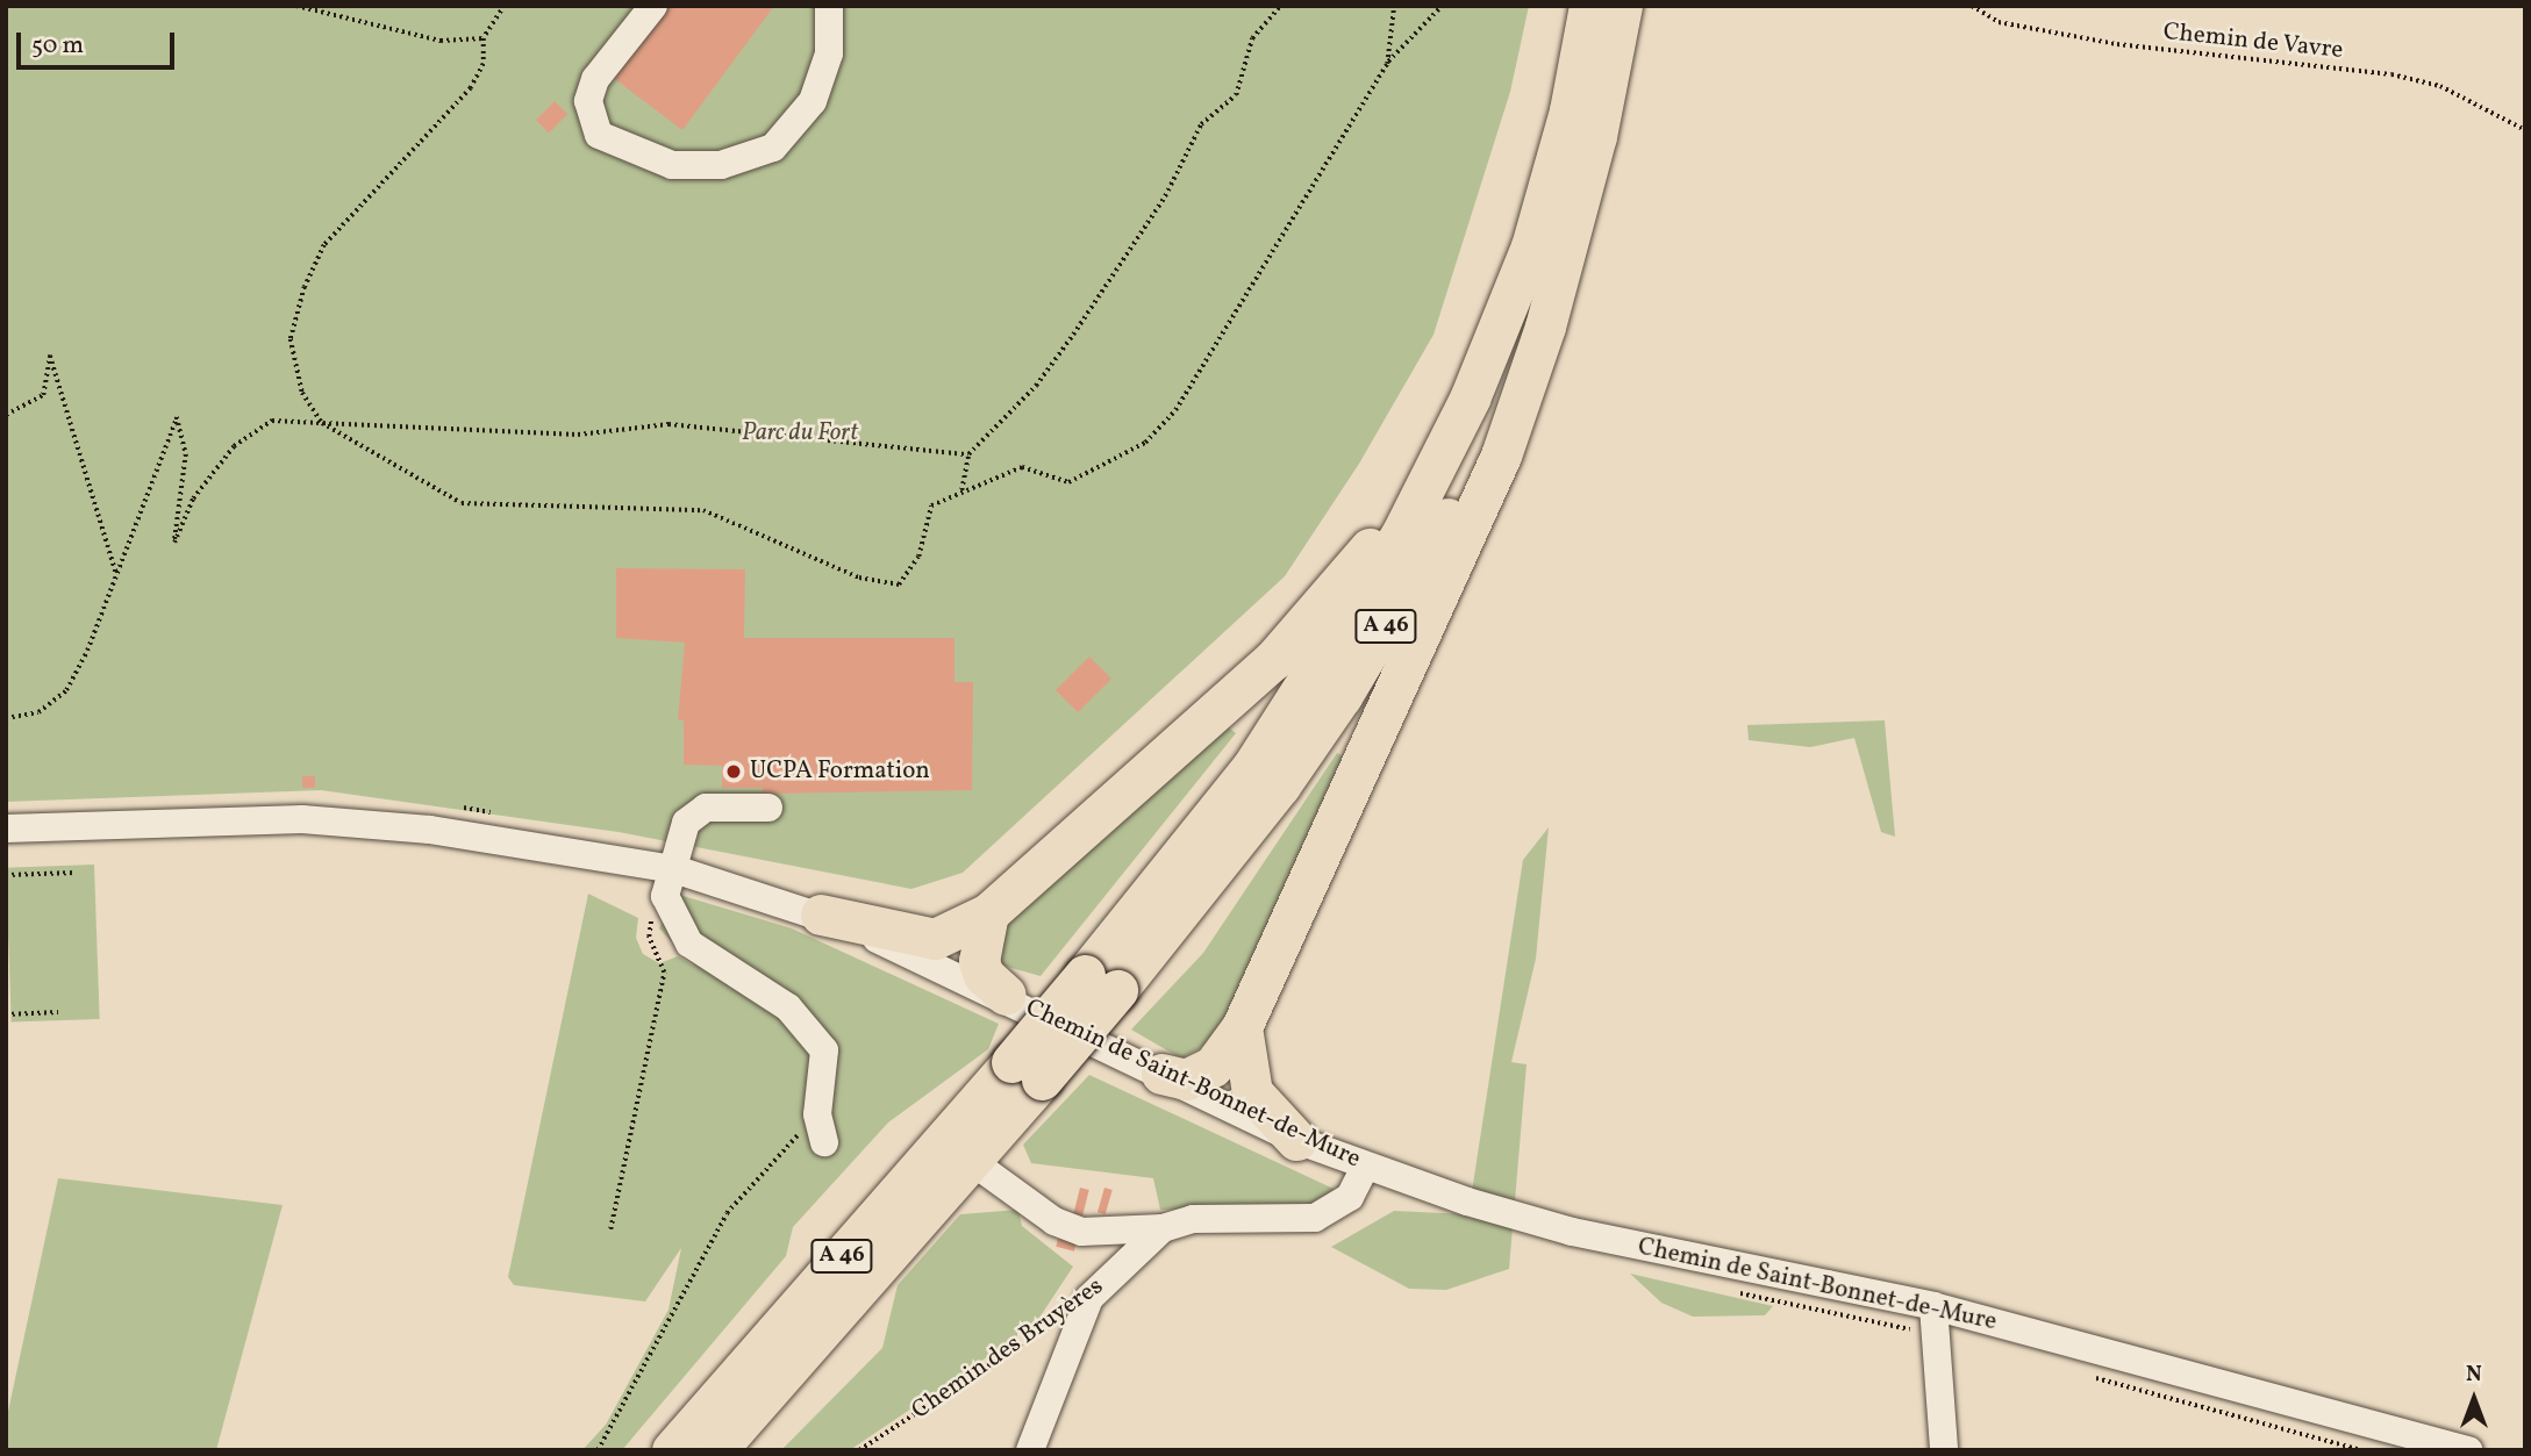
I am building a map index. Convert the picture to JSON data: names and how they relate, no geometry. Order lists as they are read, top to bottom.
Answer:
{
  "streets": {
    "highway": ["A 46"],
    "street": ["Chemin de Saint-Bonnet-de-Mure", "Chemin des Bruyères"],
    "path": ["Chemin de Vavre"]
  },
  "parks": ["Parc du Fort"],
  "places": ["UCPA Formation"],
  "scale_bar": "50 m",
  "north": "top"
}
